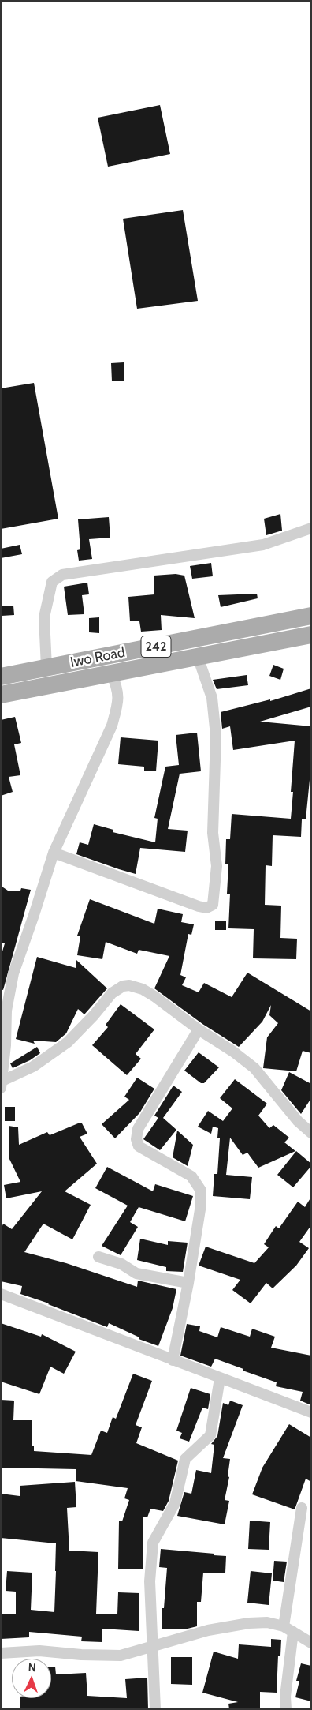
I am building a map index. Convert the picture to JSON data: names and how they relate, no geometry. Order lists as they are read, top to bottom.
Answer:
{
  "streets": {
    "main road": ["242", "Iwo Road"]
  },
  "north": "top"
}
